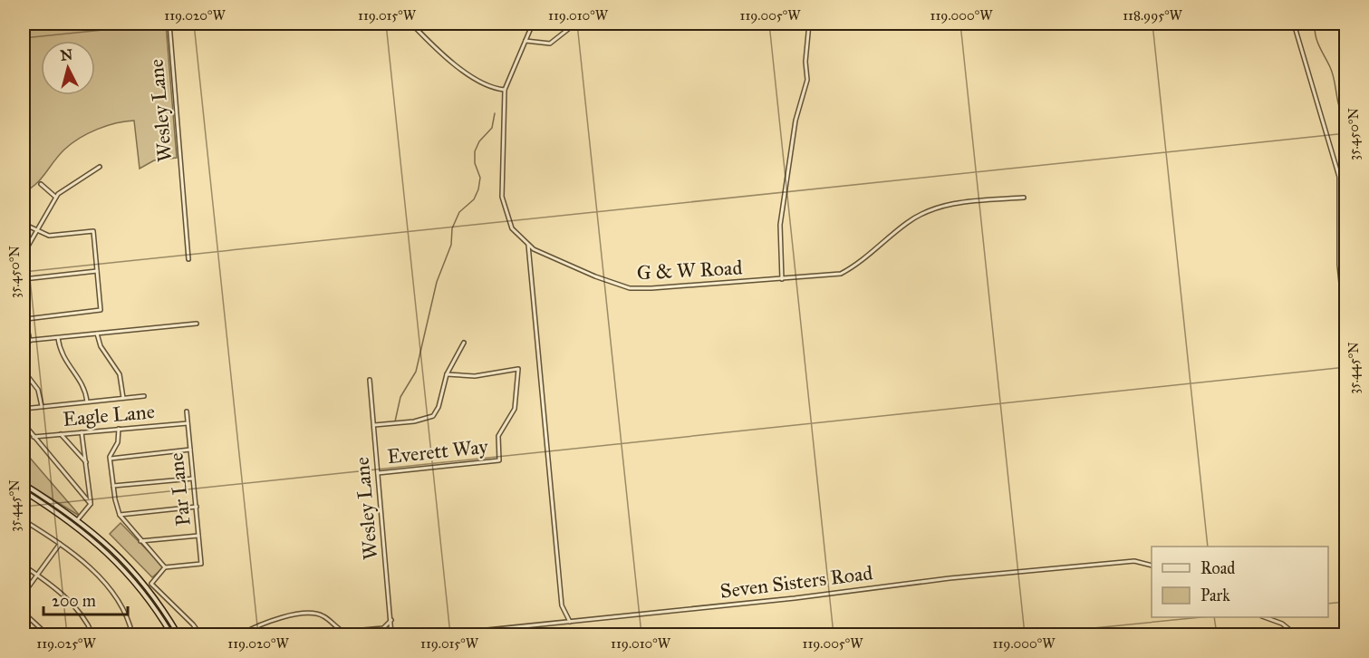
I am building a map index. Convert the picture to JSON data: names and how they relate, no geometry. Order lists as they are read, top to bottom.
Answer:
{
  "streets": {
    "street": [
      "Wesley Lane",
      "G & W Road",
      "Eagle Lane",
      "Everett Way",
      "Par Lane",
      "Seven Sisters Road"
    ]
  },
  "crossings": [
    ["Wesley Lane", "Everett Way"],
    ["Eagle Lane", "Par Lane"]
  ],
  "legend": ["Road", "Park"],
  "scale_bar": "200 m",
  "north": "top",
  "coordinates": [
    "119.020°W",
    "119.015°W",
    "119.010°W",
    "119.005°W",
    "119.000°W",
    "118.995°W",
    "35.450°N",
    "35.445°N",
    "119.025°W"
  ]
}
